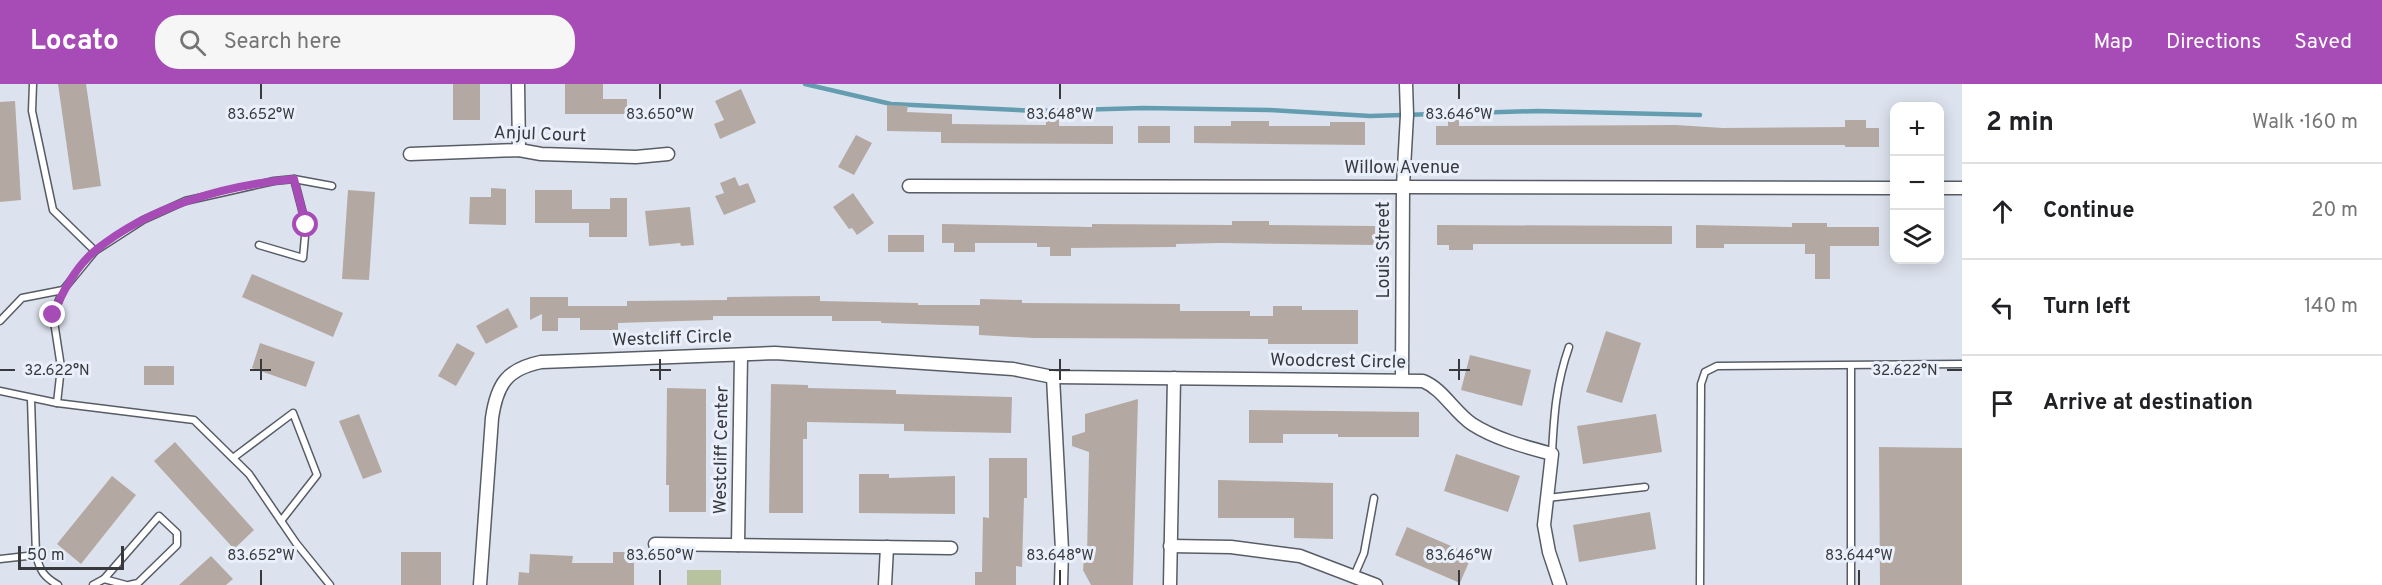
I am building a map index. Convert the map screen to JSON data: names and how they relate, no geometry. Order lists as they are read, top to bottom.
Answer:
{
  "streets": {
    "street": [
      "Anjul Court",
      "Willow Avenue",
      "Louis Street",
      "Westcliff Circle",
      "Woodcrest Circle",
      "Westcliff Center"
    ]
  },
  "crossings": [
    ["Willow Avenue", "Louis Street"],
    ["Louis Street", "Woodcrest Circle"],
    ["Westcliff Circle", "Woodcrest Circle"],
    ["Westcliff Circle", "Westcliff Center"]
  ],
  "scale_bar": "50 m",
  "page": {
    "header": "Locato",
    "search": "Search here",
    "nav": ["Map", "Directions", "Saved"],
    "heading": ["2 min", "Walk · 160 m"],
    "map_buttons": ["+", "−"],
    "list": [
      ["Continue", "20 m"],
      ["Turn left", "140 m"],
      "Arrive at destination"
    ],
    "scale": "50 m"
  },
  "coordinates": [
    "83.652°W",
    "83.650°W",
    "83.648°W",
    "83.646°W",
    "32.622°N",
    "83.644°W"
  ]
}
